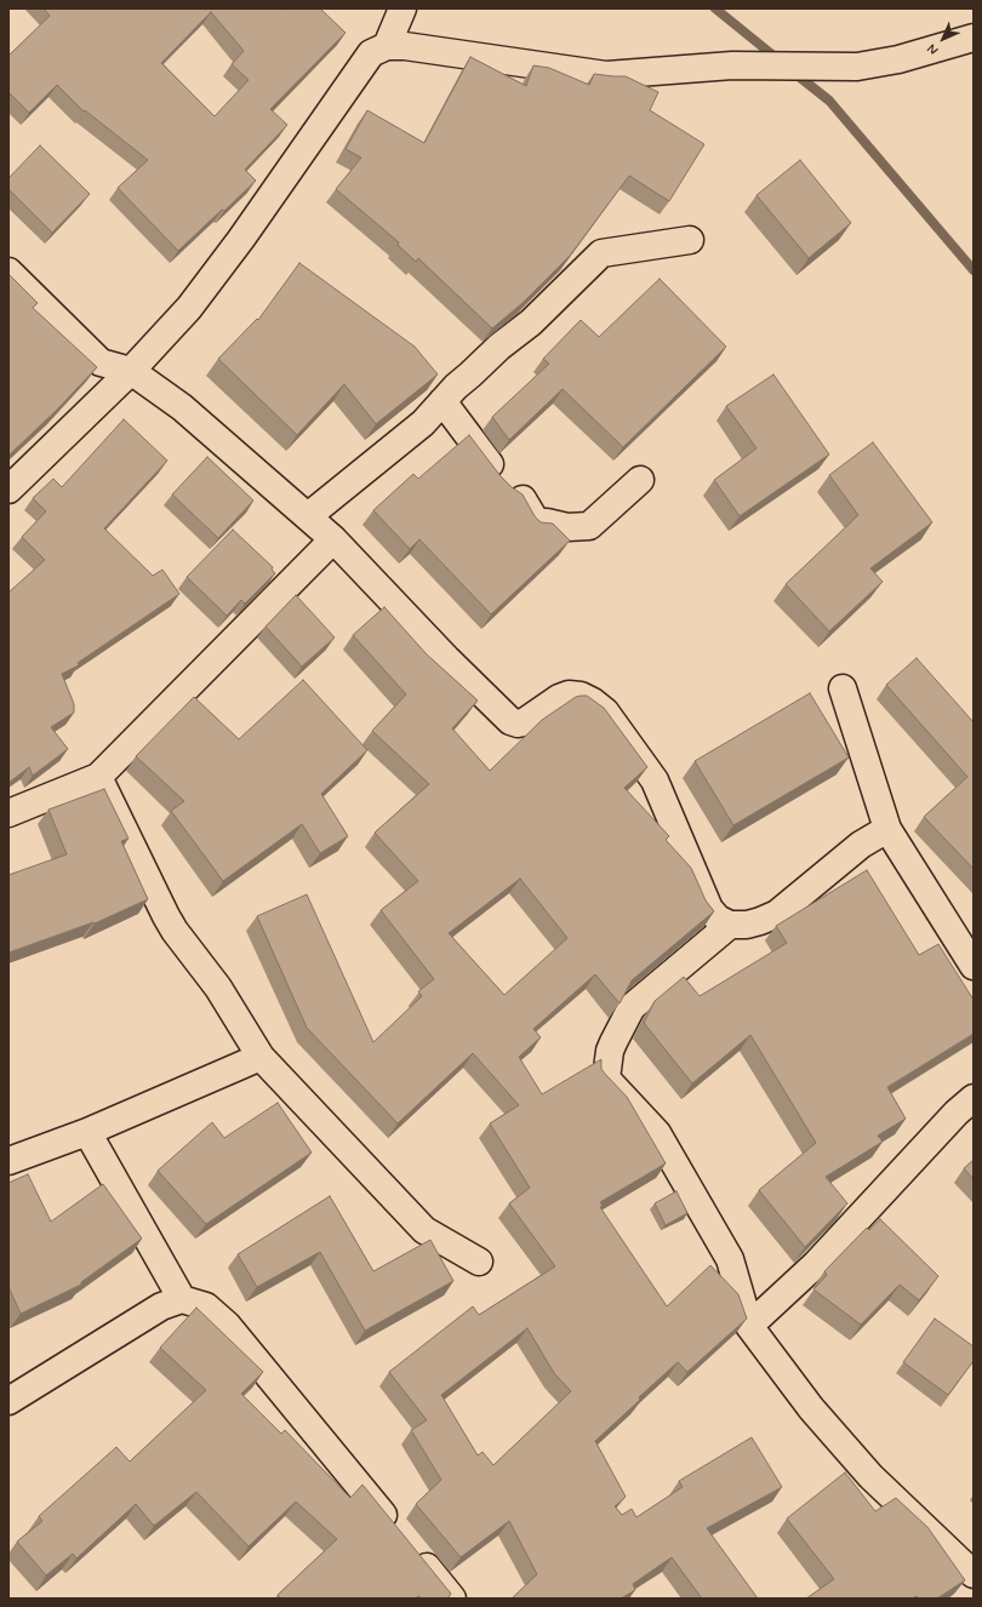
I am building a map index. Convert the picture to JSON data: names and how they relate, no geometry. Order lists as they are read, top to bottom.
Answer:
{
  "north": "bottom left"
}
